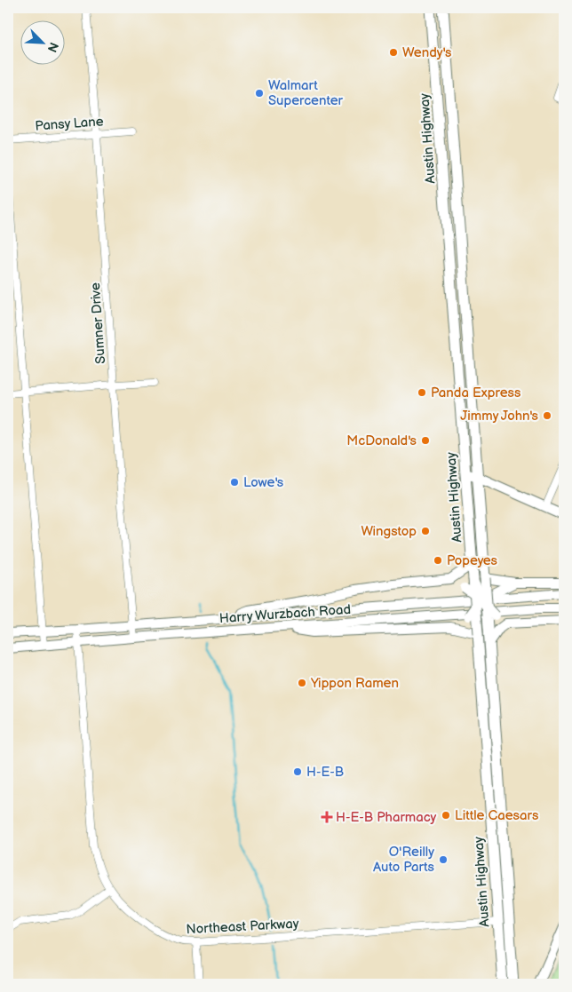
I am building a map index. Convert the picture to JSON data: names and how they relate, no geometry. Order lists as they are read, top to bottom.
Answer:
{
  "streets": {
    "main road": ["Austin Highway", "Harry Wurzbach Road"],
    "street": ["Pansy Lane", "Sumner Drive", "Northeast Parkway"]
  },
  "crossings": [
    ["Pansy Lane", "Sumner Drive"],
    ["Austin Highway", "Northeast Parkway"],
    ["Sumner Drive", "Harry Wurzbach Road"],
    ["Harry Wurzbach Road", "Northeast Parkway"]
  ],
  "places": {
    "other": [
      "Wendy's",
      "Walmart Supercenter",
      "Panda Express",
      "Jimmy John's",
      "McDonald's",
      "Lowe's",
      "Wingstop",
      "Popeyes",
      "Yippon Ramen",
      "H-E-B",
      "Little Caesars",
      "O'Reilly Auto Parts"
    ],
    "health": ["H-E-B Pharmacy"]
  },
  "north": "bottom right"
}
